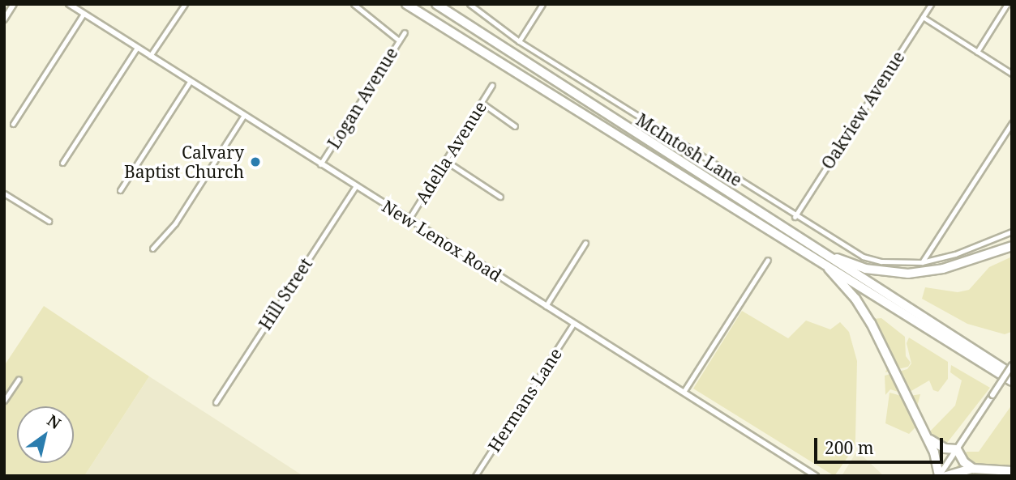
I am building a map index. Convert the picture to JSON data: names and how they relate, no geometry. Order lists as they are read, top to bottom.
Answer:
{
  "streets": {
    "street": [
      "Logan Avenue",
      "Oakview Avenue",
      "McIntosh Lane",
      "Adella Avenue",
      "New Lenox Road",
      "Hill Street",
      "Hermans Lane"
    ]
  },
  "crossings": [
    ["Logan Avenue", "New Lenox Road"],
    ["Oakview Avenue", "McIntosh Lane"],
    ["Adella Avenue", "New Lenox Road"],
    ["New Lenox Road", "Hill Street"],
    ["New Lenox Road", "Hermans Lane"]
  ],
  "places": ["Calvary Baptist Church"],
  "scale_bar": "200 m",
  "north": "top right"
}
